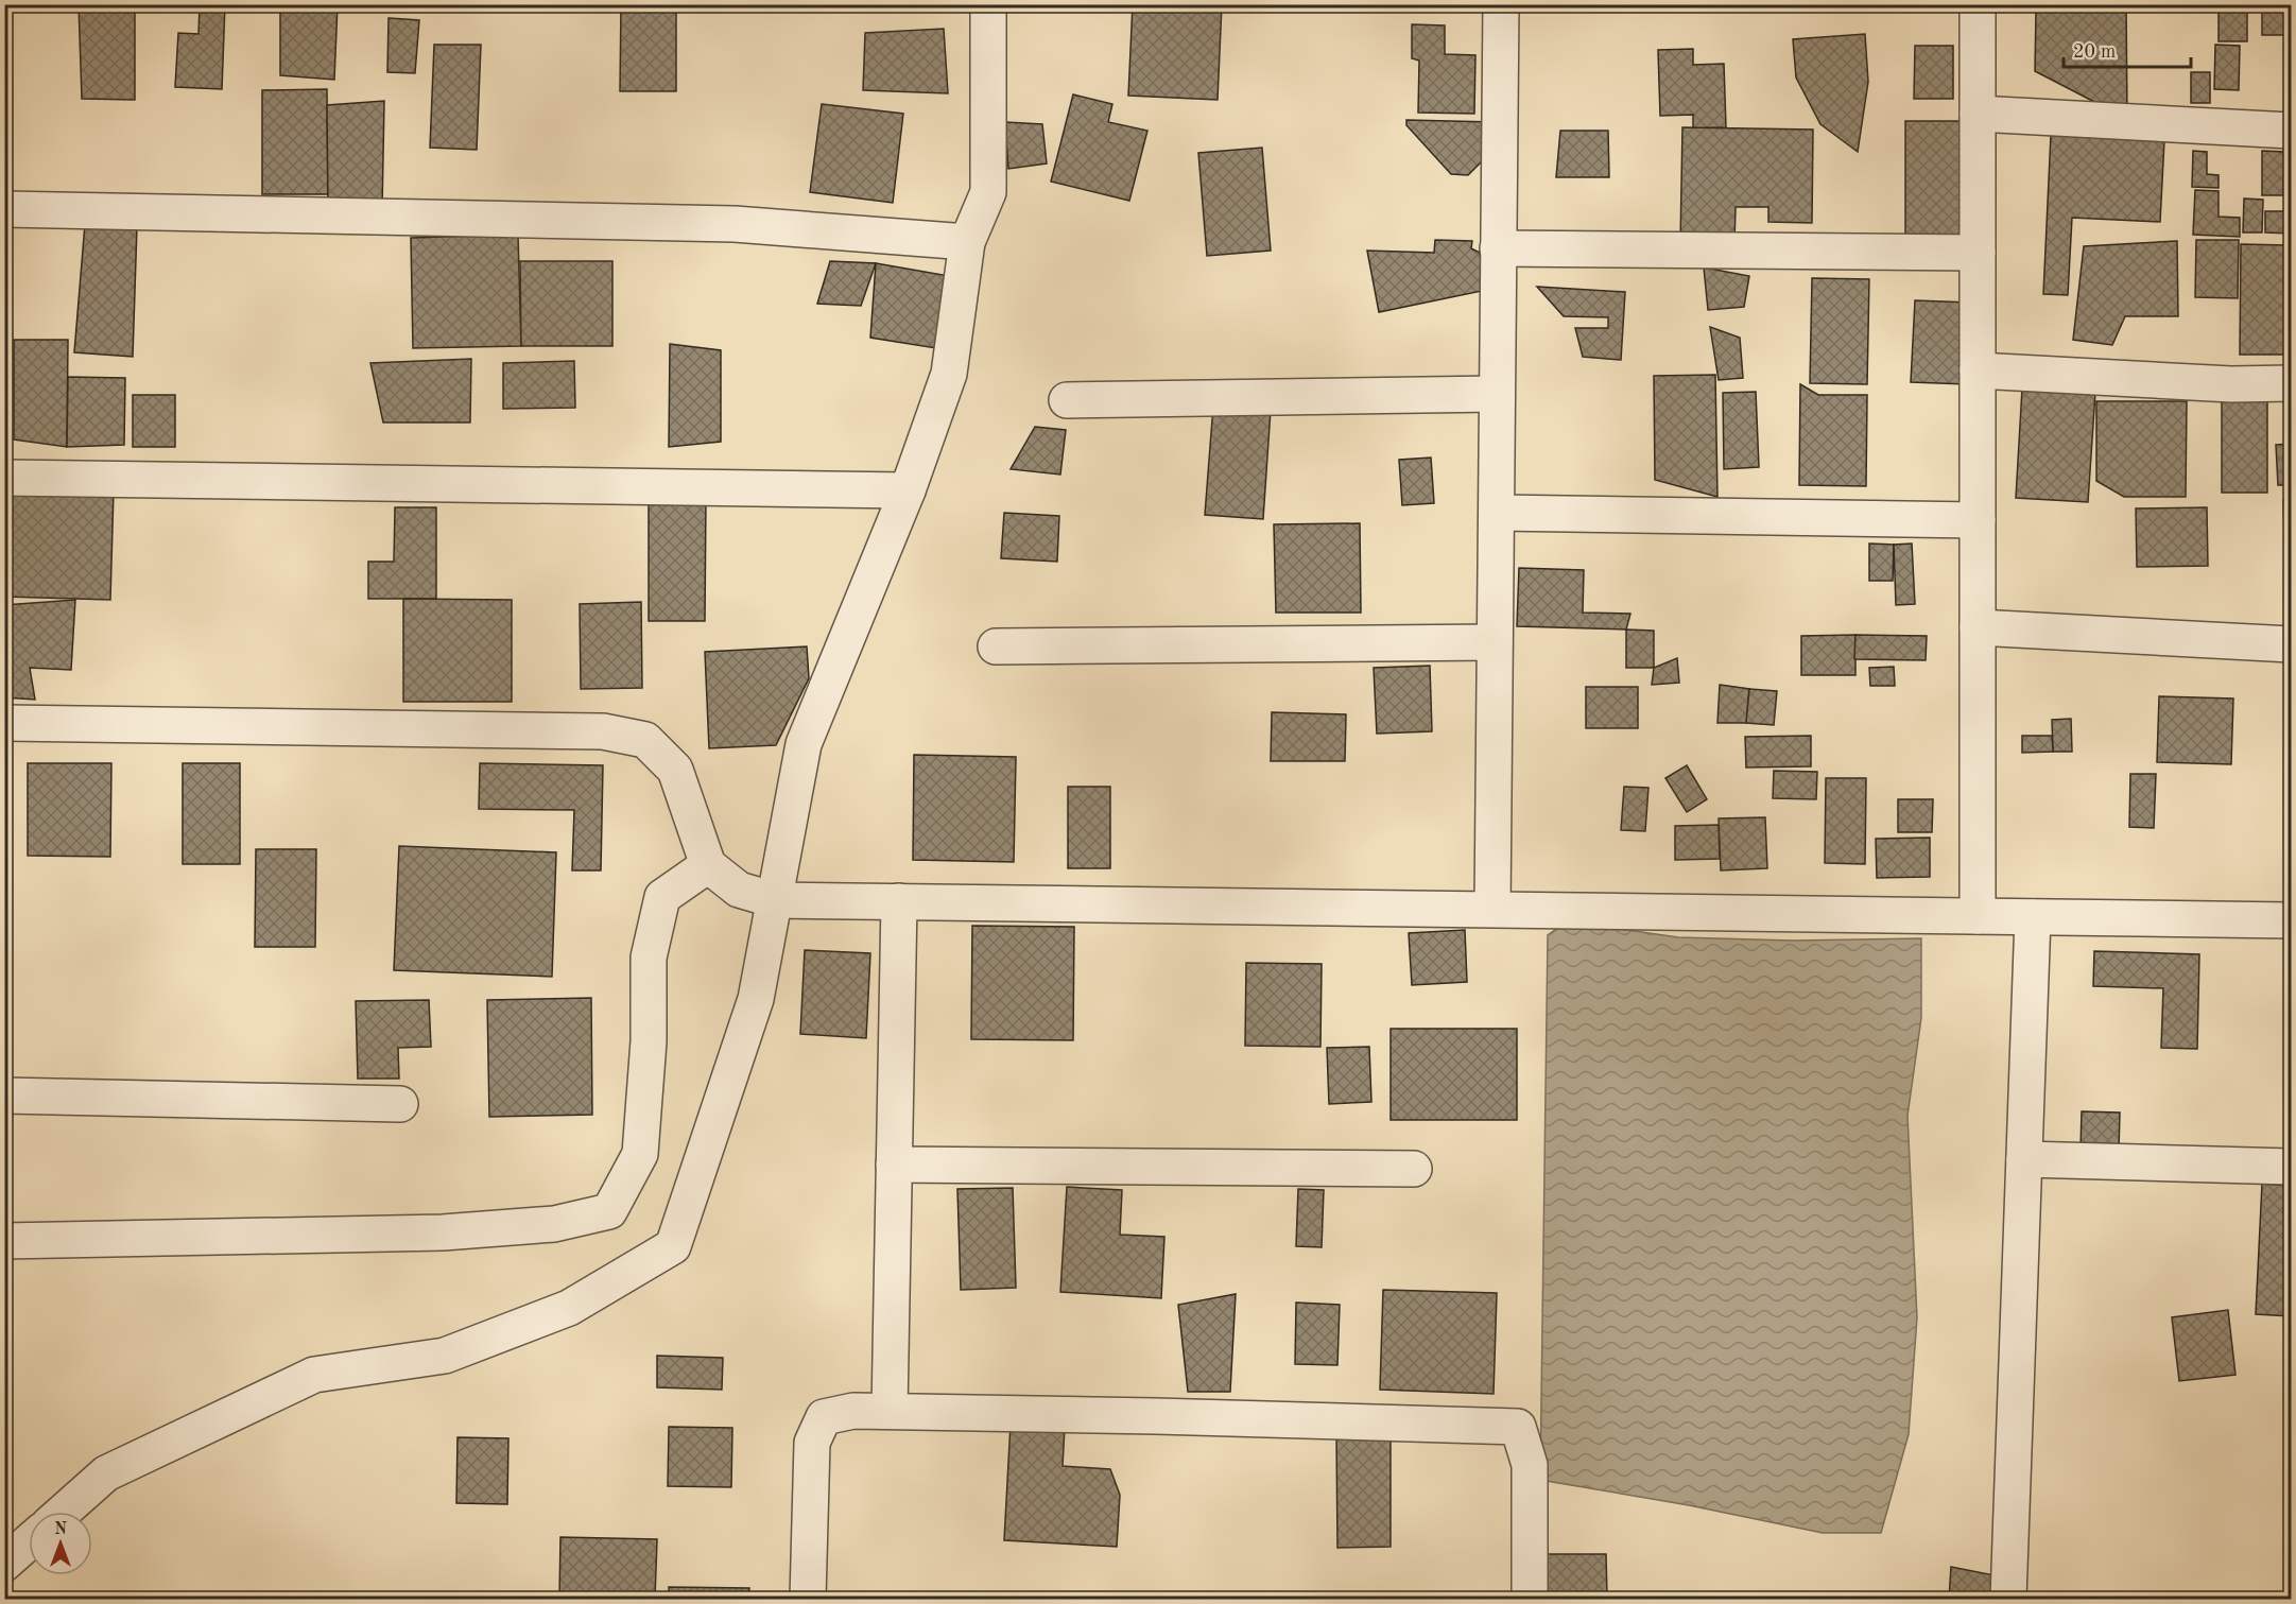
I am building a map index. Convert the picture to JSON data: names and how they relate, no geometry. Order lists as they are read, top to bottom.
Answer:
{
  "scale_bar": "20 m",
  "north": "top"
}
